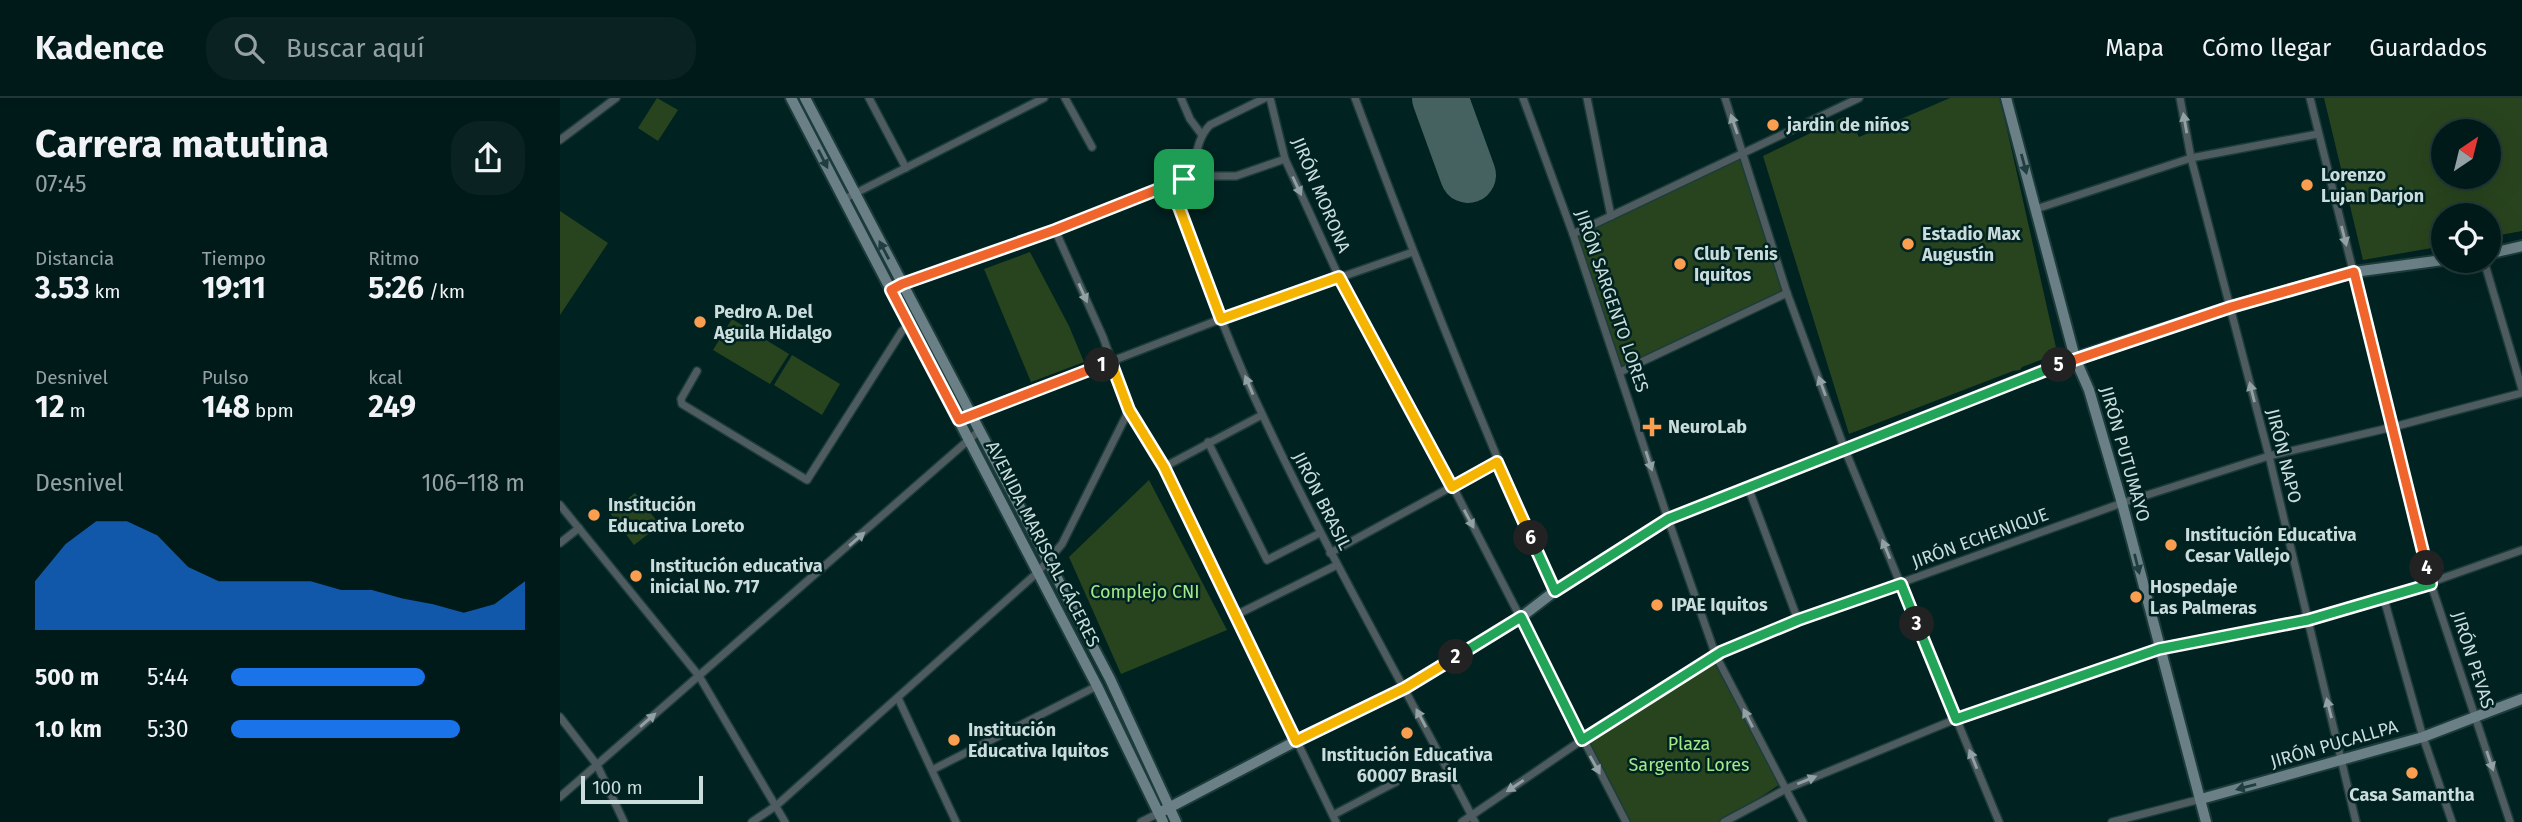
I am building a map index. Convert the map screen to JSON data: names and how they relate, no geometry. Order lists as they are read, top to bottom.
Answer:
{
  "streets": {
    "street": [
      "JIRÓN MORONA",
      "JIRÓN SARGENTO LORES",
      "JIRÓN PUTUMAYO",
      "JIRÓN NAPO",
      "JIRÓN BRASIL",
      "JIRÓN ECHENIQUE",
      "AVENIDA MARISCAL CÁCERES",
      "JIRÓN PEVAS",
      "JIRÓN PUCALLPA"
    ]
  },
  "crossings": [
    ["JIRÓN MORONA", "JIRÓN ECHENIQUE"],
    ["JIRÓN SARGENTO LORES", "JIRÓN ECHENIQUE"],
    ["JIRÓN PUTUMAYO", "JIRÓN ECHENIQUE"],
    ["JIRÓN PUTUMAYO", "JIRÓN PUCALLPA"],
    ["JIRÓN NAPO", "JIRÓN ECHENIQUE"],
    ["JIRÓN NAPO", "JIRÓN PUCALLPA"],
    ["JIRÓN BRASIL", "JIRÓN ECHENIQUE"],
    ["JIRÓN ECHENIQUE", "JIRÓN PEVAS"],
    ["JIRÓN PEVAS", "JIRÓN PUCALLPA"]
  ],
  "one_way": [
    "JIRÓN PUTUMAYO",
    "JIRÓN NAPO",
    "JIRÓN BRASIL",
    "JIRÓN PUCALLPA"
  ],
  "parks": ["Complejo CNI", "Plaza Sargento Lores"],
  "places": {
    "other": [
      "jardin de niños",
      "Lorenzo Lujan Darjon",
      "Estadio Max Augustín",
      "Club Tenis Iquitos",
      "Pedro A. Del Aguila Hidalgo",
      "Institución Educativa Loreto",
      "Institución Educativa Cesar Vallejo",
      "Institución educativa inicial No. 717",
      "Hospedaje Las Palmeras",
      "IPAE Iquitos",
      "Institución Educativa 60007 Brasil",
      "Institución Educativa Iquitos",
      "Casa Samantha"
    ],
    "health": ["NeuroLab"]
  },
  "scale_bar": "100 m",
  "north": "top right",
  "page": {
    "header": "Kadence",
    "search": "Buscar aquí",
    "nav": ["Mapa", "Cómo llegar", "Guardados"],
    "heading": ["Carrera matutina", "07:45"],
    "stats": [
      ["Distancia", "3.53 km"],
      ["Tiempo", "19:11"],
      ["Ritmo", "5:26 /km"],
      ["Desnivel", "12 m"],
      ["Pulso", "148 bpm"],
      ["kcal", "249"]
    ],
    "pins": [
      "1",
      "5",
      "6",
      "4",
      "3",
      "2"
    ],
    "chart": ["Desnivel", "106–118 m"],
    "list": [
      {
        "name": "500 m",
        "note": "5:44"
      },
      {
        "name": "1.0 km",
        "note": "5:30"
      }
    ],
    "scale": "100 m"
  }
}
